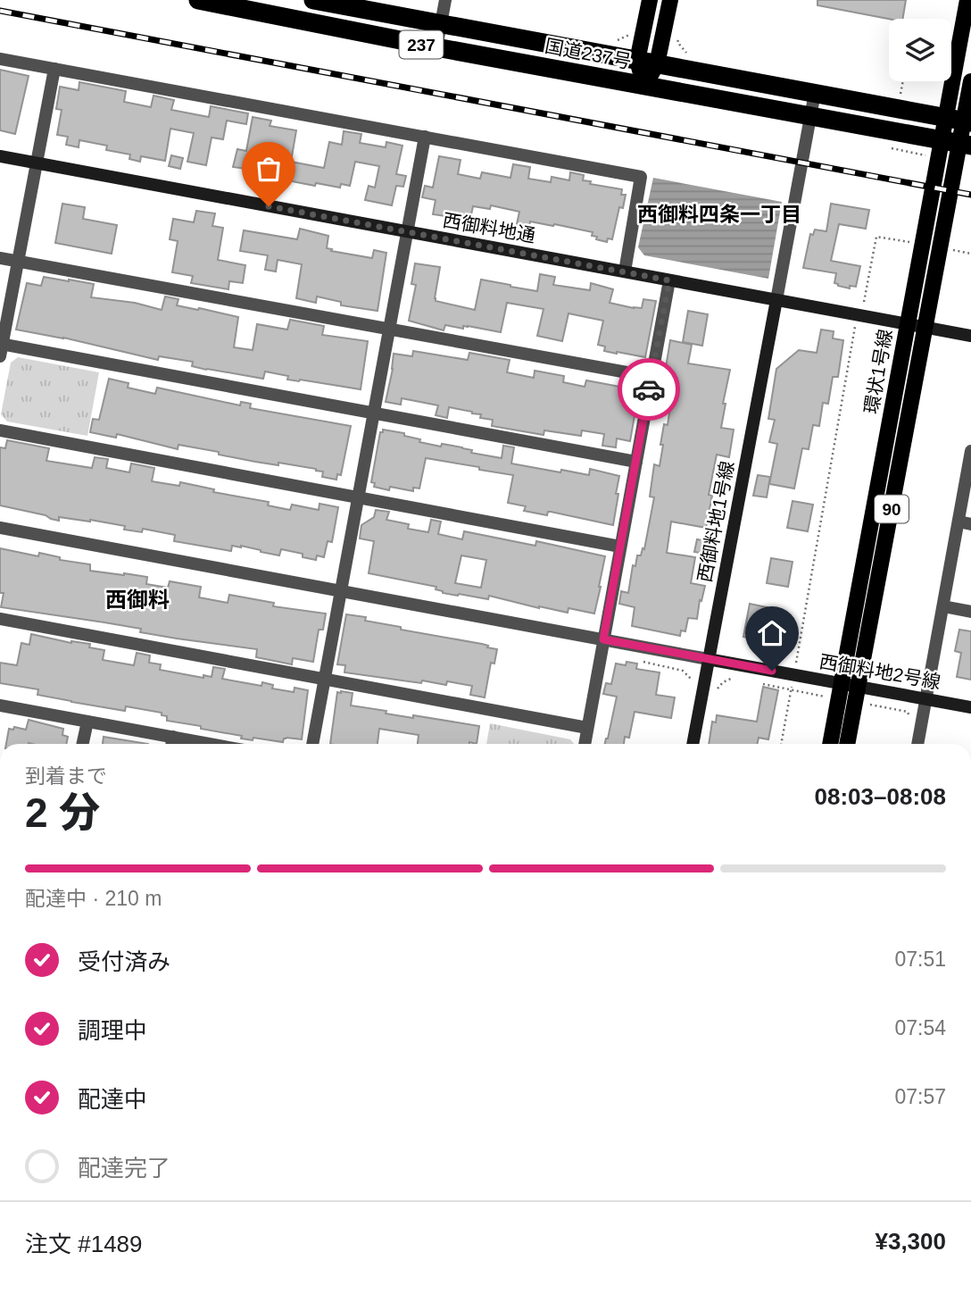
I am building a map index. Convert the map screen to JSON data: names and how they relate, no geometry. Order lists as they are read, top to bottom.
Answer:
{
  "streets": {
    "highway": ["237", "国道237号"],
    "main road": ["環状1号線", "90"],
    "street": ["西御料地通", "西御料地1号線", "西御料地2号線"]
  },
  "crossings": [
    ["西御料地通", "西御料地1号線"],
    ["西御料地1号線", "西御料地2号線"]
  ],
  "districts": ["西御料四条一丁目", "西御料"],
  "page": {
    "heading": ["2 分", "到着まで", "08:03–08:08"],
    "panel": ["注文 #1489", "¥3,300"],
    "bar": "配達中 · 210 m",
    "list": [
      ["受付済み", "07:51"],
      ["調理中", "07:54"],
      ["配達中", "07:57"],
      "配達完了"
    ]
  }
}
